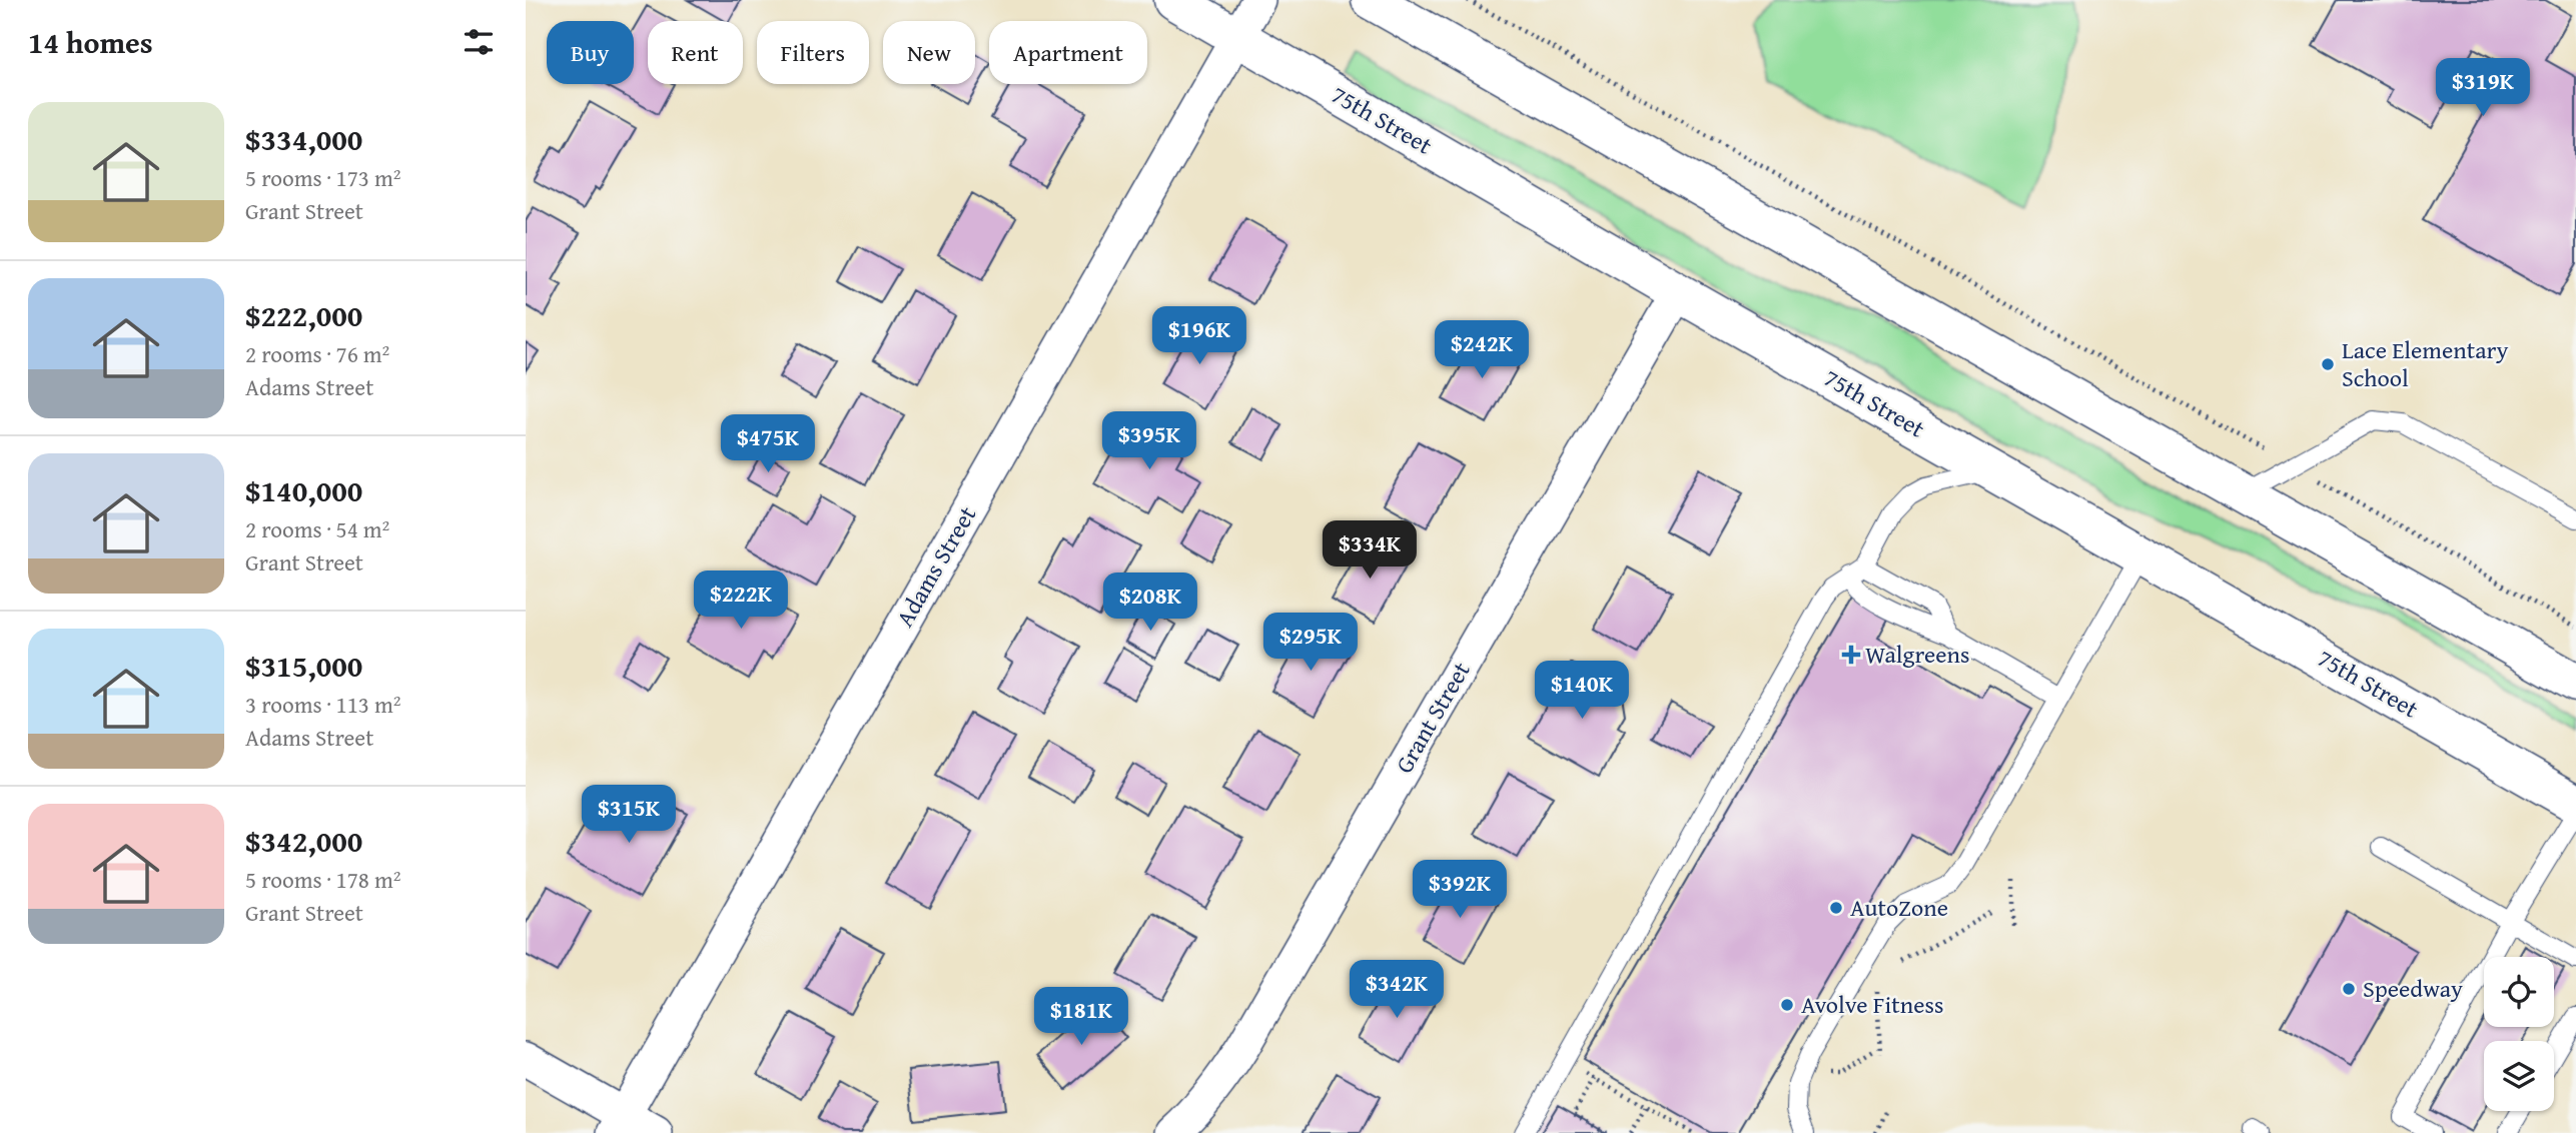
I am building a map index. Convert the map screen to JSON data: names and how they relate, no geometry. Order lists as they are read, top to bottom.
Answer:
{
  "streets": {
    "main road": ["75th Street"],
    "street": ["Adams Street", "Grant Street"]
  },
  "crossings": [
    ["75th Street", "Adams Street"],
    ["75th Street", "Grant Street"]
  ],
  "places": {
    "other": [
      "Lace Elementary School",
      "AutoZone",
      "Speedway",
      "Avolve Fitness"
    ],
    "health": ["Walgreens"]
  },
  "page": {
    "heading": "14 homes",
    "chip": [
      "Buy",
      "Rent",
      "Filters",
      "New",
      "Apartment"
    ],
    "price": [
      "$319K",
      "$196K",
      "$242K",
      "$395K",
      "$475K",
      "$334K",
      "$222K",
      "$208K",
      "$295K",
      "$140K",
      "$315K",
      "$392K",
      "$342K",
      "$181K"
    ],
    "list": [
      {
        "name": "$334,000",
        "note": "5 rooms · 173 m² · Grant Street"
      },
      {
        "name": "$222,000",
        "note": "2 rooms · 76 m² · Adams Street"
      },
      {
        "name": "$140,000",
        "note": "2 rooms · 54 m² · Grant Street"
      },
      {
        "name": "$315,000",
        "note": "3 rooms · 113 m² · Adams Street"
      },
      {
        "name": "$342,000",
        "note": "5 rooms · 178 m² · Grant Street"
      }
    ]
  }
}
